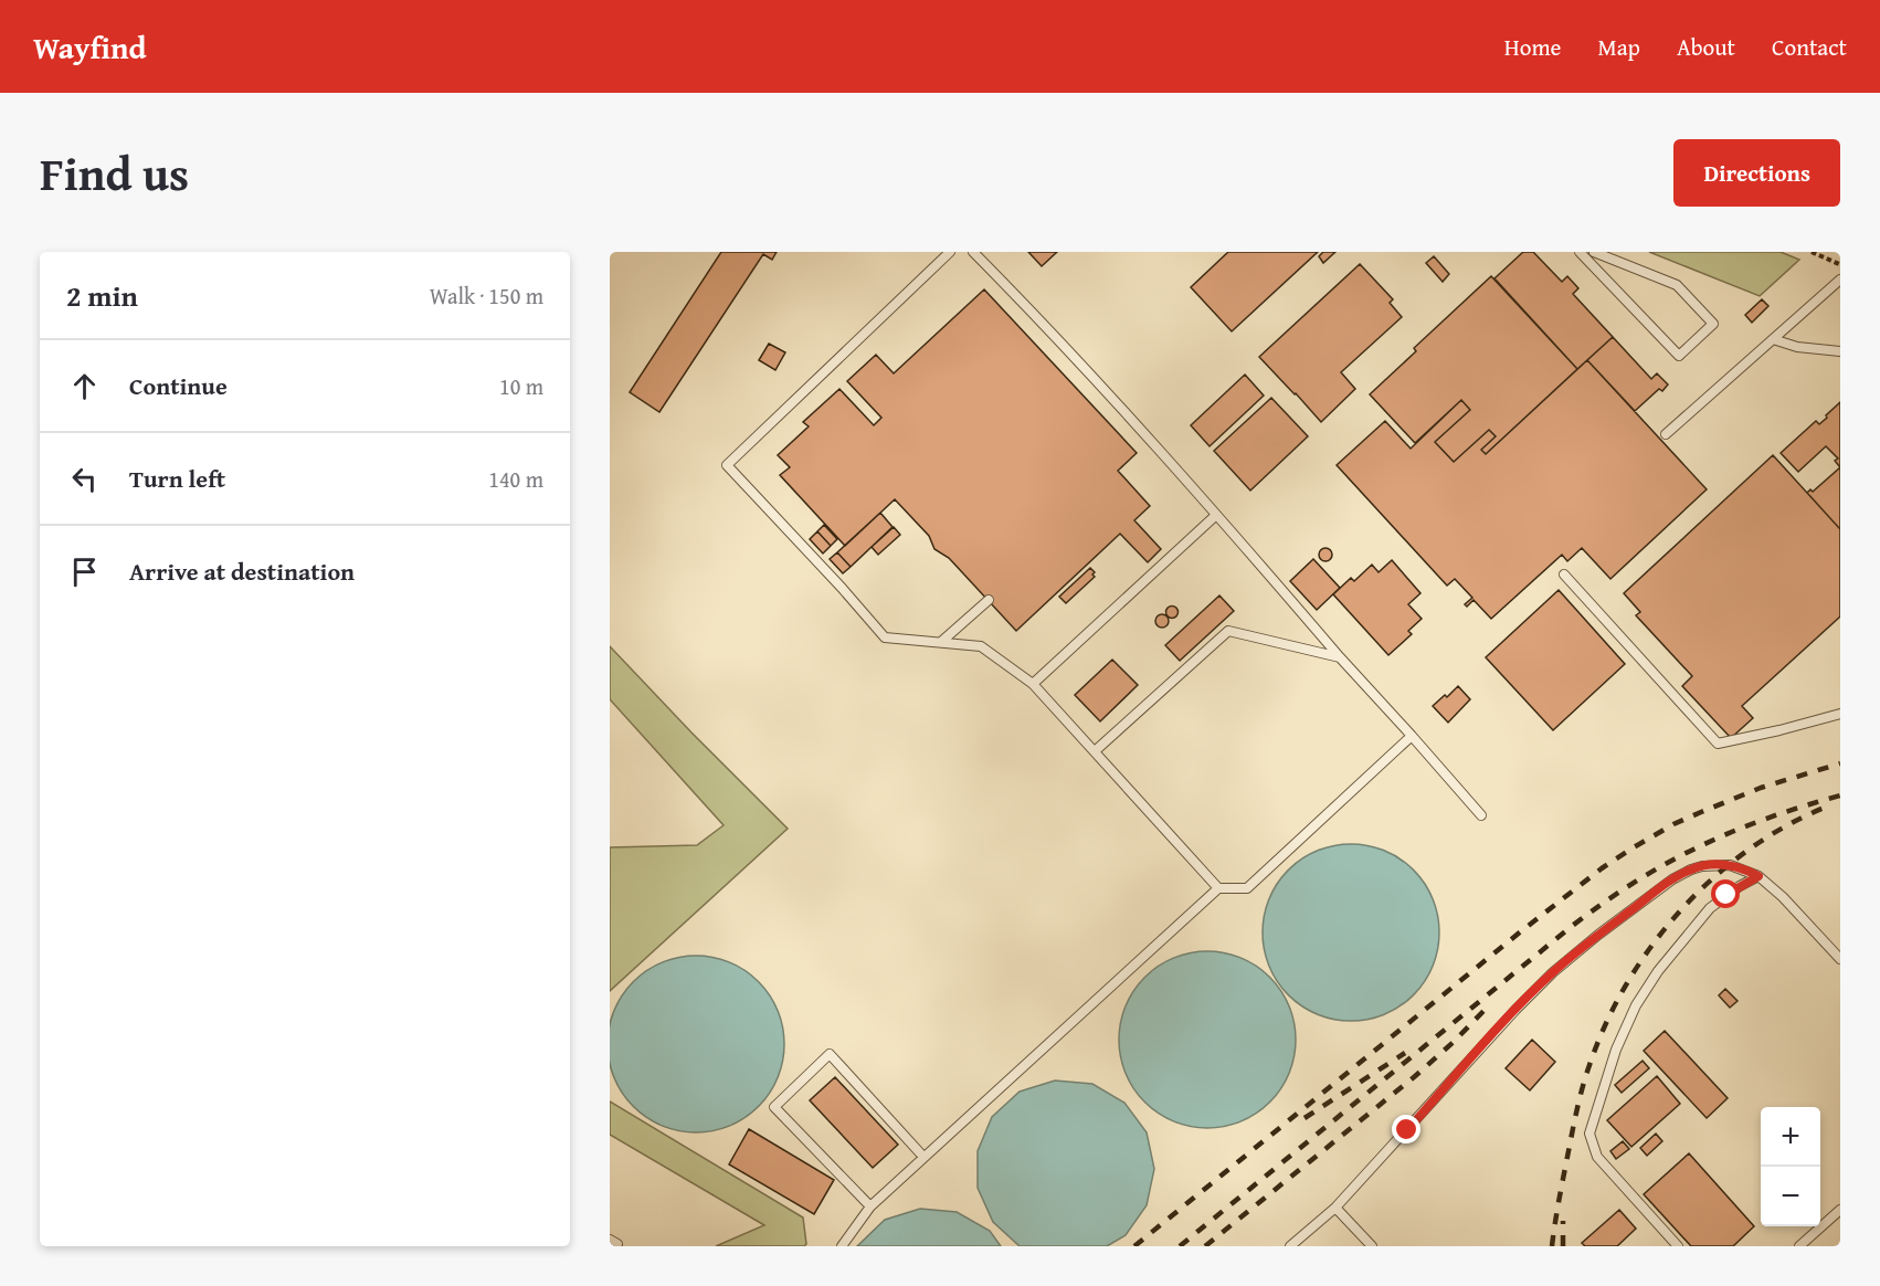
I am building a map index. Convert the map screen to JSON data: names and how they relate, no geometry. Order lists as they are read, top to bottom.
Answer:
{
  "page": {
    "header": "Wayfind",
    "nav": [
      "Home",
      "Map",
      "About",
      "Contact"
    ],
    "title": "Find us",
    "buttons": "Directions",
    "heading": ["2 min", "Walk · 150 m"],
    "list": [
      ["Continue", "10 m"],
      ["Turn left", "140 m"],
      "Arrive at destination"
    ],
    "map_buttons": ["+", "−"]
  }
}
